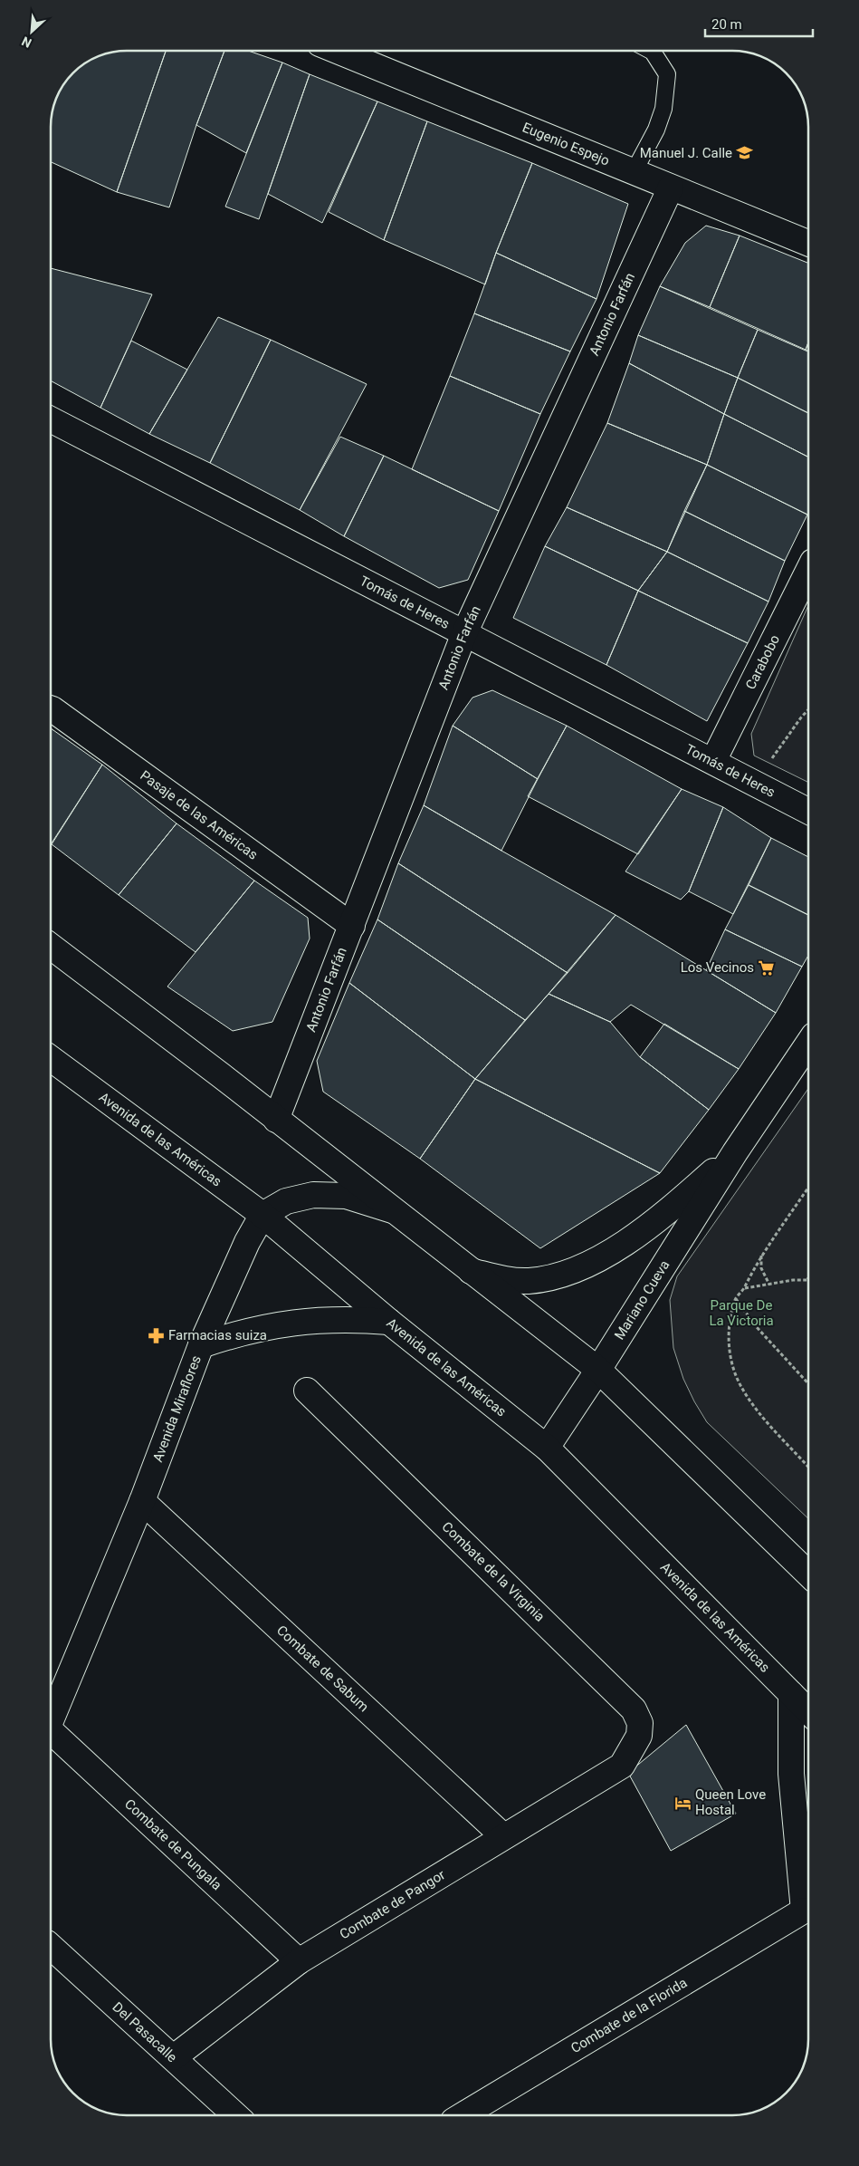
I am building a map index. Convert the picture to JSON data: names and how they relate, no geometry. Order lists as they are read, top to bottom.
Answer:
{
  "streets": {
    "street": [
      "Eugenio Espejo",
      "Antonio Farfán",
      "Tomás de Heres",
      "Carabobo",
      "Pasaje de las Américas",
      "Avenida de las Américas",
      "Mariano Cueva",
      "Avenida Miraflores",
      "Combate de la Virginia",
      "Combate de Sabum",
      "Combate de Pungala",
      "Combate de Pangor",
      "Combate de la Florida",
      "Del Pasacalle"
    ]
  },
  "crossings": [
    ["Eugenio Espejo", "Antonio Farfán"],
    ["Antonio Farfán", "Tomás de Heres"],
    ["Antonio Farfán", "Pasaje de las Américas"],
    ["Tomás de Heres", "Carabobo"],
    ["Avenida de las Américas", "Mariano Cueva"],
    ["Avenida de las Américas", "Avenida Miraflores"],
    ["Avenida Miraflores", "Combate de Sabum"],
    ["Combate de la Virginia", "Combate de Pangor"],
    ["Combate de Sabum", "Combate de Pangor"],
    ["Combate de Pungala", "Combate de Pangor"],
    ["Combate de Pangor", "Del Pasacalle"]
  ],
  "parks": ["Parque De La Victoria"],
  "places": {
    "school or university": ["Manuel J. Calle"],
    "supermarket": ["Los Vecinos"],
    "pharmacy": ["Farmacias suiza"],
    "hotel": ["Queen Love Hostal"]
  },
  "scale_bar": "20 m",
  "north": "bottom left"
}
